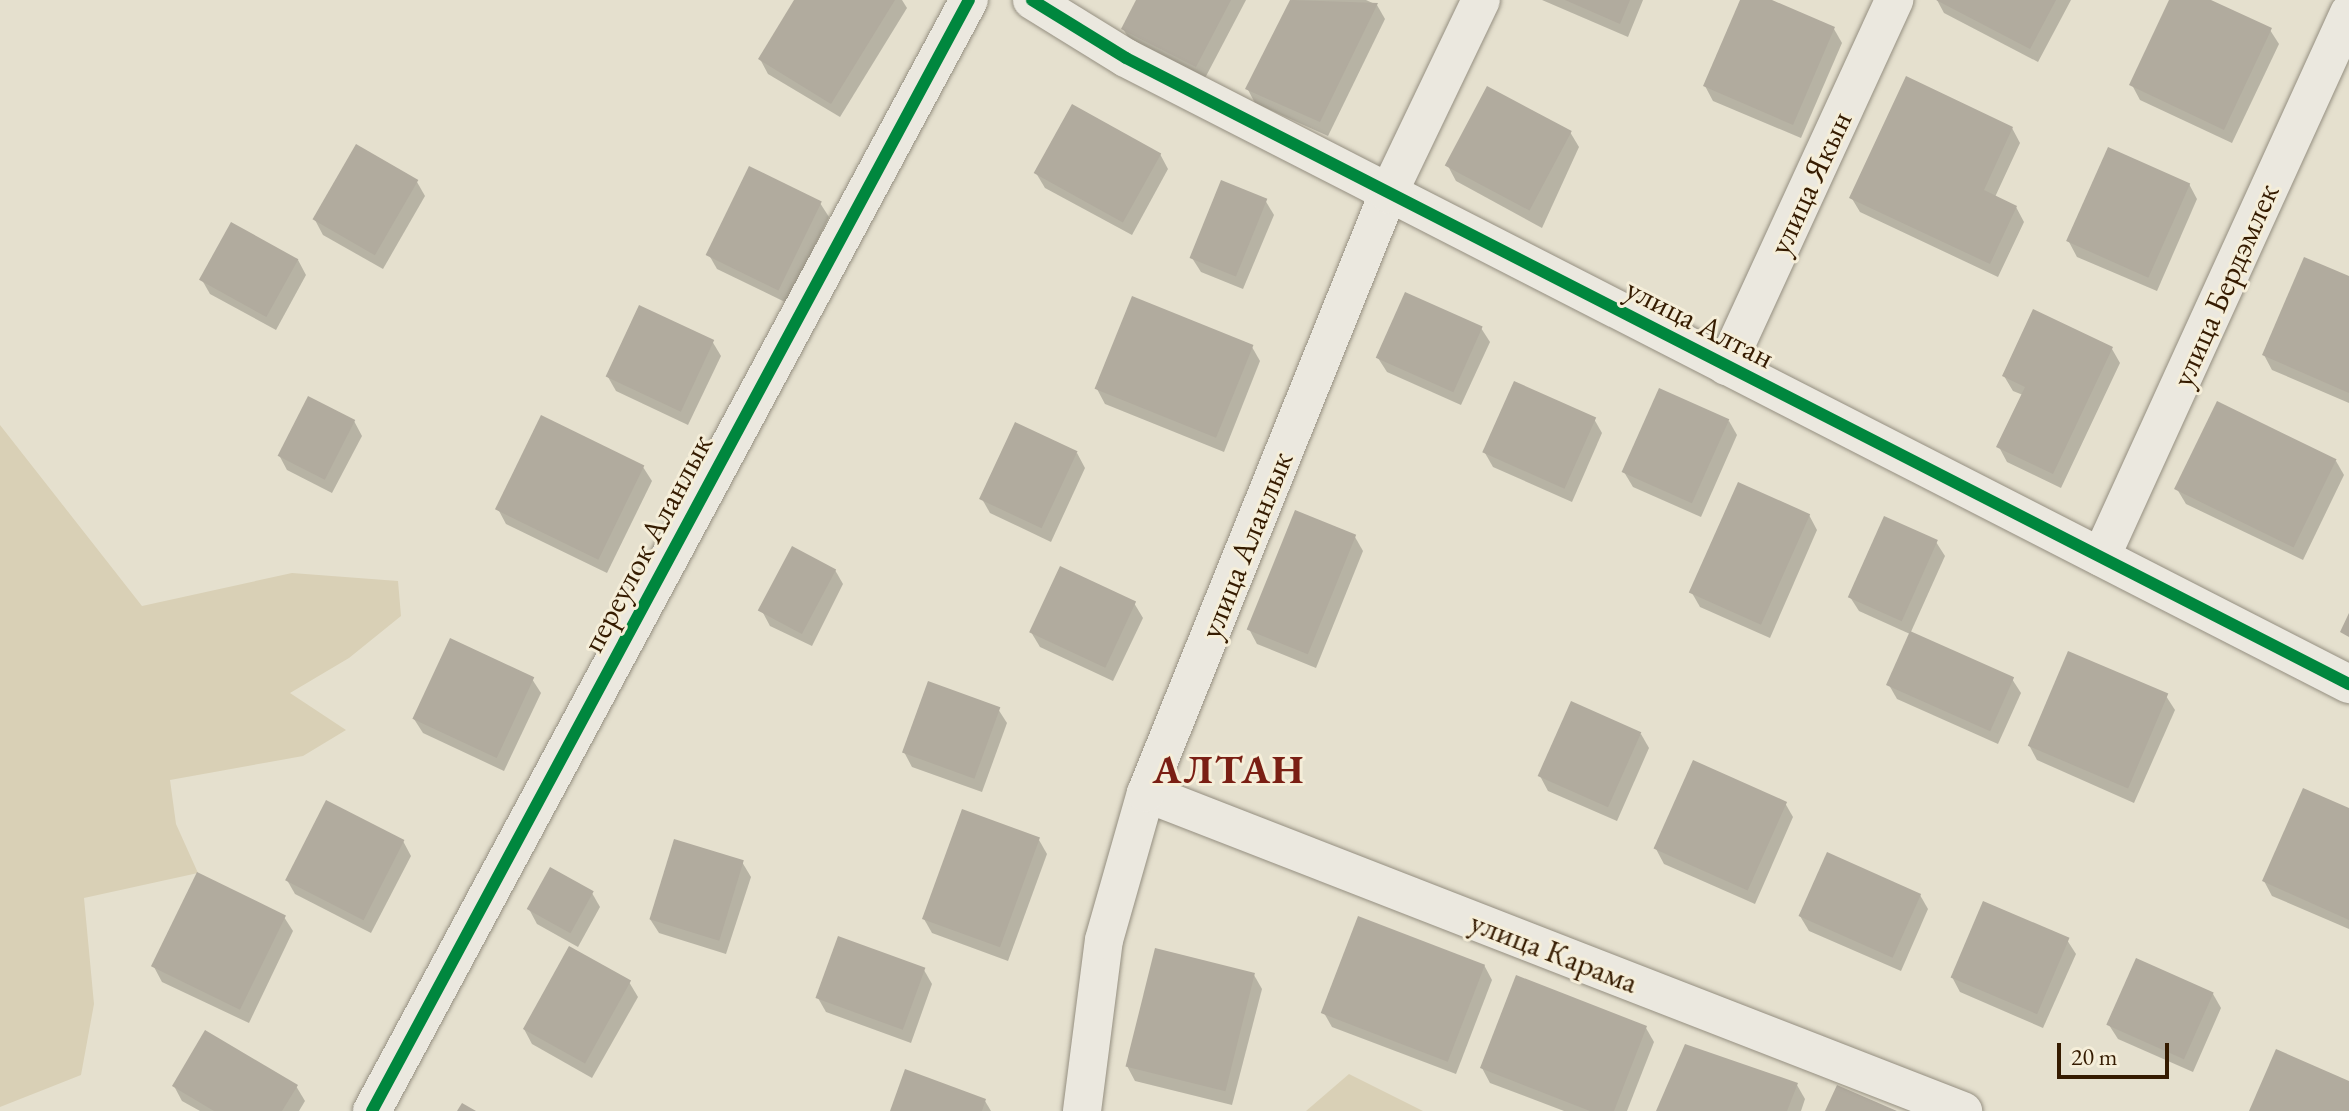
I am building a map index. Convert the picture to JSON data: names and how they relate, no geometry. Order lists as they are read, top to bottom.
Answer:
{
  "streets": {
    "street": [
      "улица Якын",
      "улица Бердэмлек",
      "улица Алтан",
      "переулок Аланлык",
      "улица Аланлык",
      "улица Карама"
    ]
  },
  "crossings": [
    ["улица Якын", "улица Алтан"],
    ["улица Бердэмлек", "улица Алтан"],
    ["улица Алтан", "улица Аланлык"],
    ["улица Аланлык", "улица Карама"]
  ],
  "districts": ["АЛТАН"],
  "scale_bar": "20 m"
}
